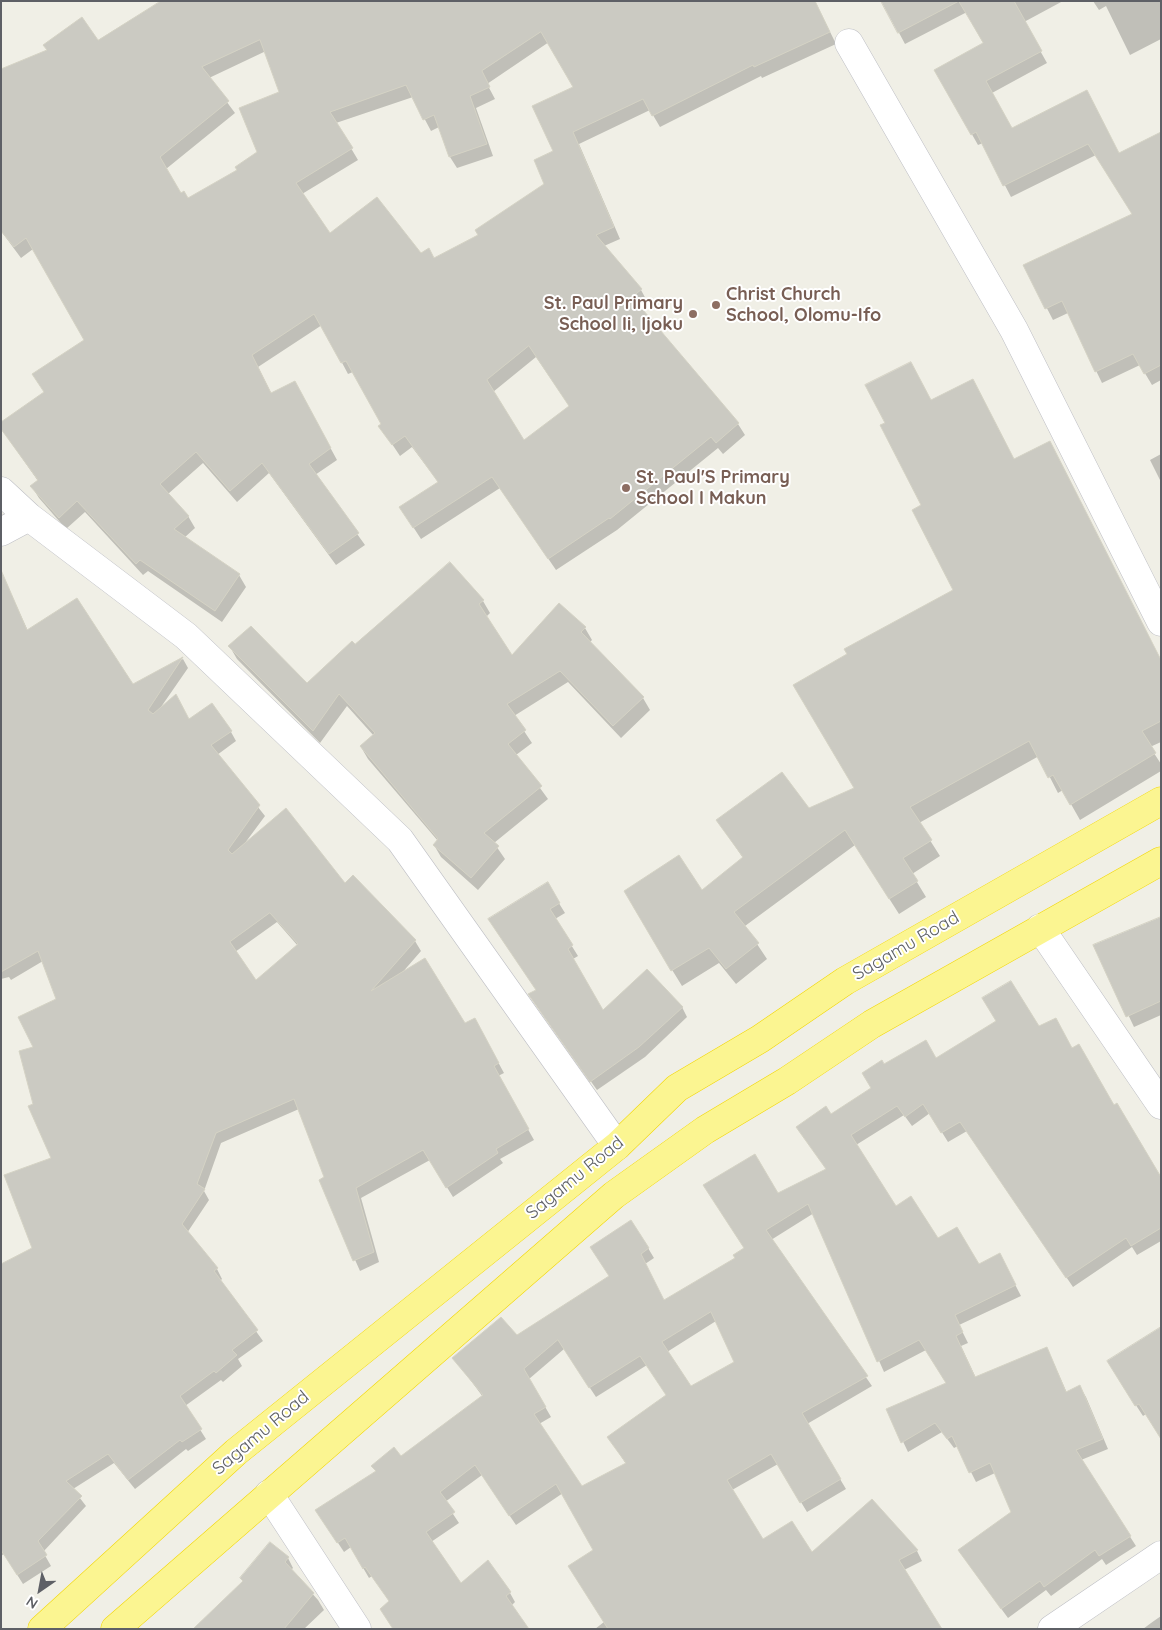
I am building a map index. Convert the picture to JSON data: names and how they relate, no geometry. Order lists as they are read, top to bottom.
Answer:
{
  "streets": {
    "highway": ["Sagamu Road"]
  },
  "places": ["Christ Church School, Olomu-Ifo", "St. Paul Primary School Ii, Ijoku", "St. Paul'S Primary School I Makun"],
  "north": "bottom left"
}
